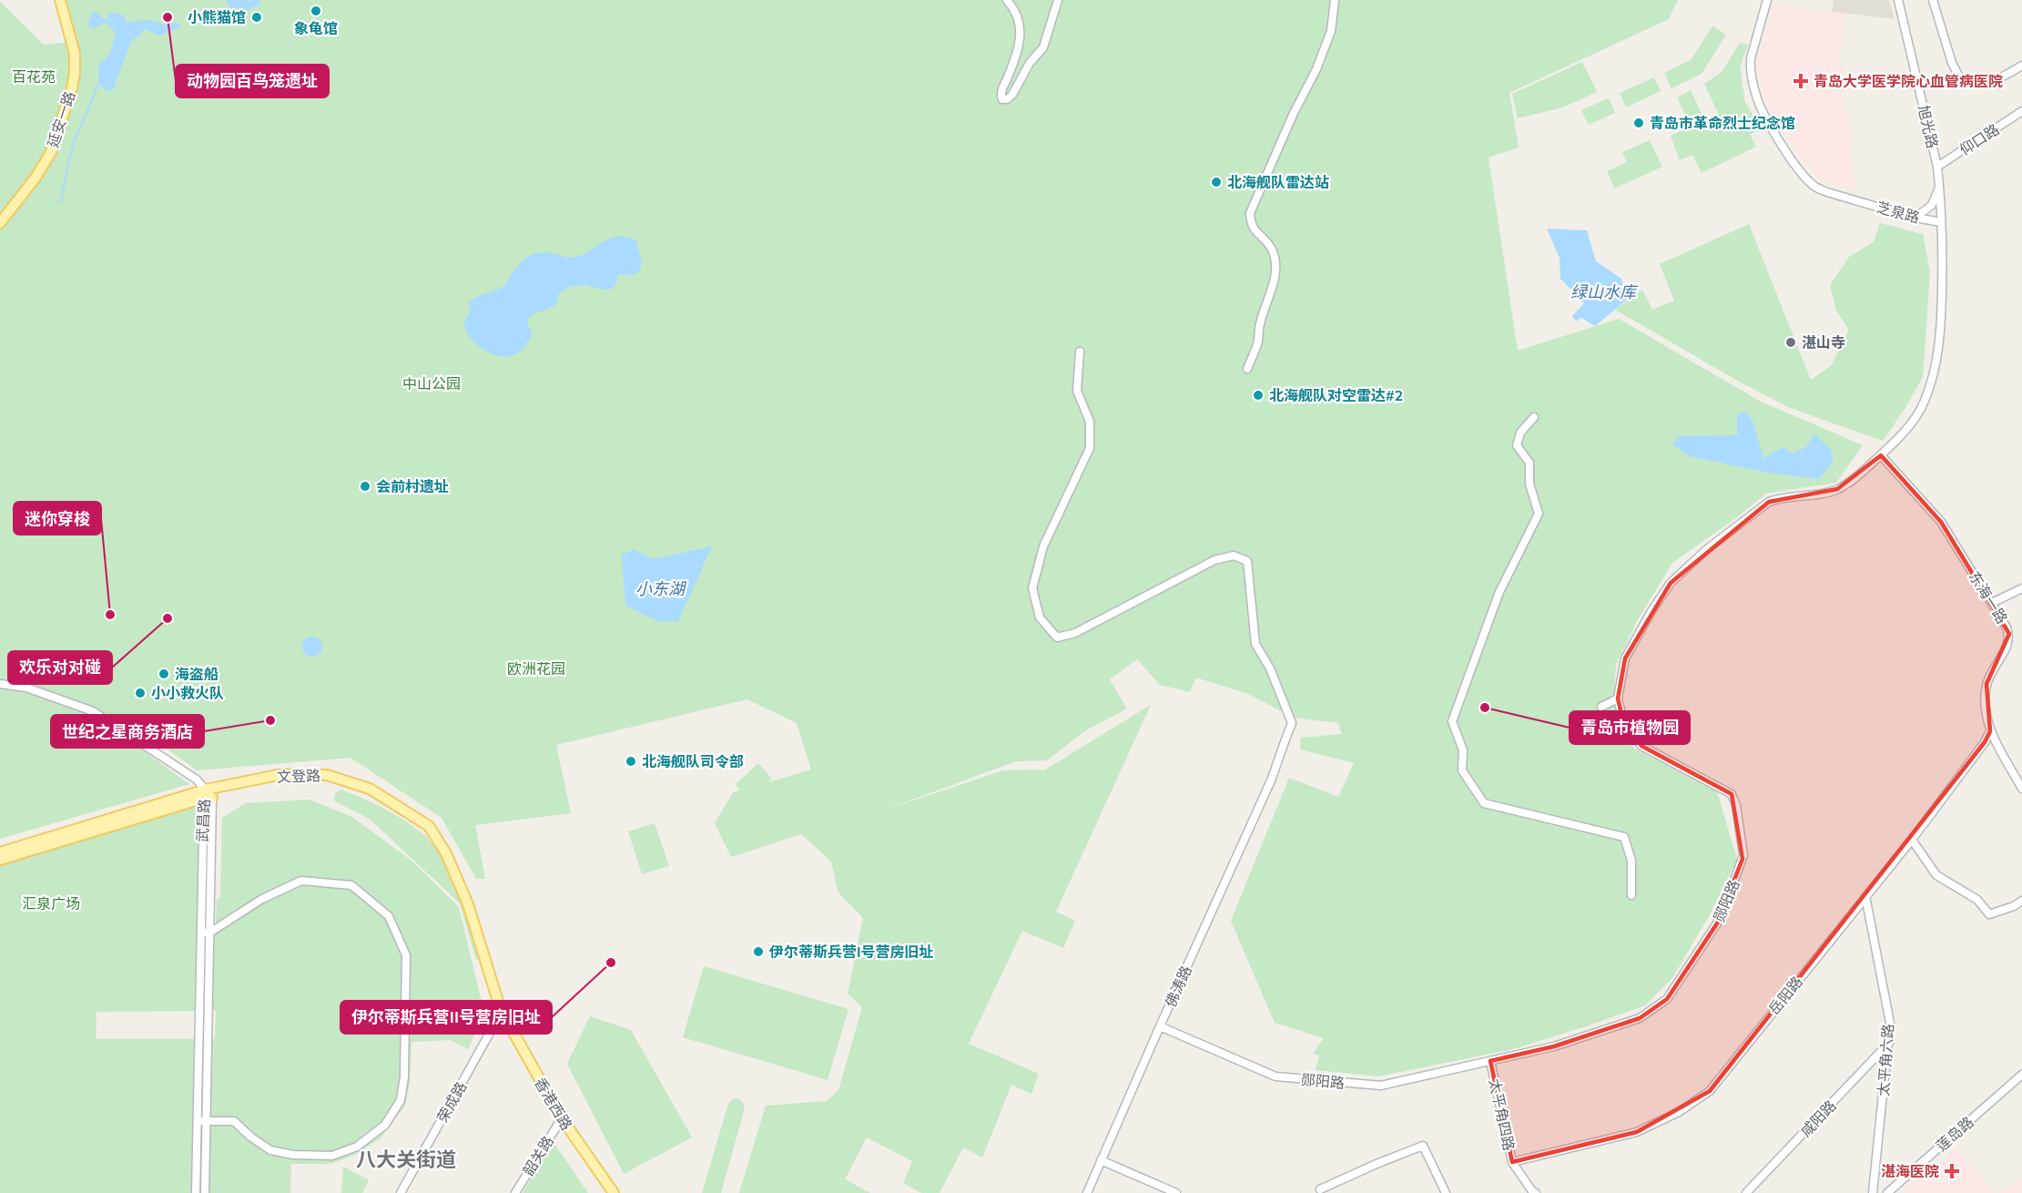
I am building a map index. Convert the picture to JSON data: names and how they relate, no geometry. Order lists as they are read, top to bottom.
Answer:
{
  "streets": {
    "main road": ["延安一路", "文登路", "香港西路"],
    "street": [
      "旭光路",
      "仰口路",
      "芝泉路",
      "东海一路",
      "武昌路",
      "郧阳路",
      "佛涛路",
      "岳阳路",
      "太平角六路",
      "荣成路",
      "太平角四路",
      "咸阳路",
      "莲岛路",
      "韶关路"
    ]
  },
  "crossings": [
    ["旭光路", "仰口路"],
    ["旭光路", "芝泉路"],
    ["东海一路", "郧阳路"],
    ["东海一路", "岳阳路"],
    ["文登路", "武昌路"],
    ["文登路", "荣成路"],
    ["文登路", "香港西路"],
    ["郧阳路", "佛涛路"],
    ["郧阳路", "太平角四路"],
    ["岳阳路", "太平角六路"],
    ["岳阳路", "太平角四路"],
    ["太平角六路", "咸阳路"],
    ["荣成路", "香港西路"],
    ["香港西路", "韶关路"]
  ],
  "districts": ["八大关街道"],
  "water": ["绿山水库", "小东湖"],
  "parks": [
    "百花苑",
    "中山公园",
    "欧洲花园",
    "汇泉广场"
  ],
  "places": {
    "other": [
      "象龟馆",
      "动物园百鸟笼遗址",
      "小熊猫馆",
      "青岛市革命烈士纪念馆",
      "北海舰队雷达站",
      "湛山寺",
      "北海舰队对空雷达#2",
      "会前村遗址",
      "迷你穿梭",
      "欢乐对对碰",
      "海盗船",
      "小小救火队",
      "青岛市植物园",
      "世纪之星商务酒店",
      "北海舰队司令部",
      "伊尔蒂斯兵营I号营房旧址",
      "伊尔蒂斯兵营II号营房旧址"
    ],
    "health": ["青岛大学医学院心血管病医院", "湛海医院"]
  }
}
